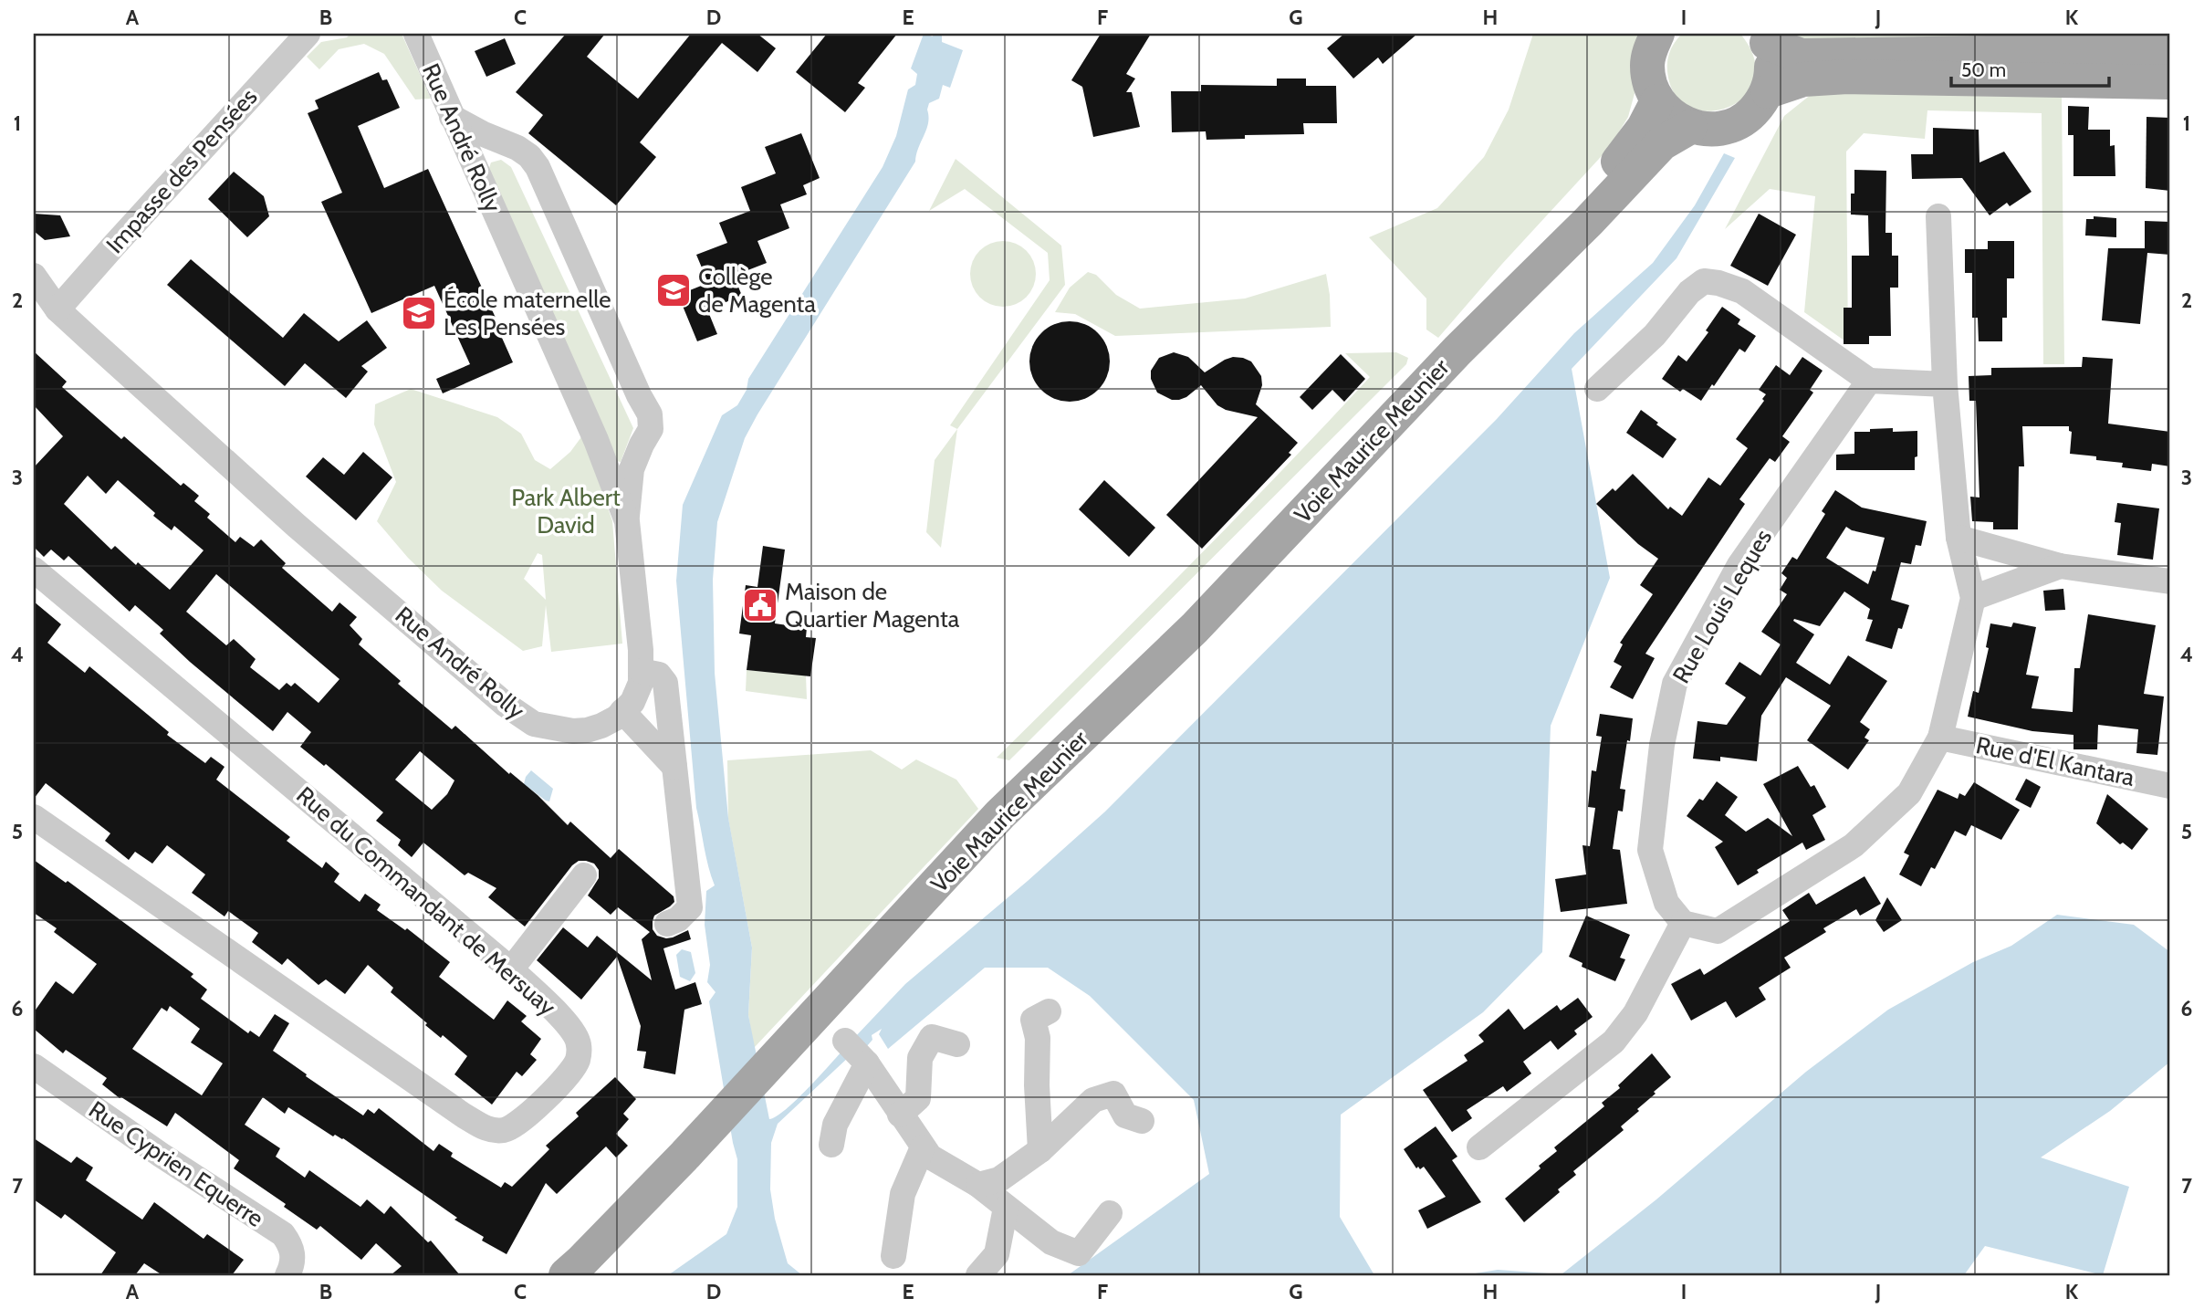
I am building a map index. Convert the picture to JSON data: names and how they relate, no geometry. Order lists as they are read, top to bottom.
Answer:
{
  "streets": {
    "main road": ["Voie Maurice Meunier"],
    "street": [
      "Rue André Rolly",
      "Impasse des Pensées",
      "Rue Louis Leques",
      "Rue d'El Kantara",
      "Rue du Commandant de Mersuay",
      "Rue Cyprien Equerre"
    ]
  },
  "crossings": [
    ["Rue André Rolly", "Impasse des Pensées"]
  ],
  "parks": ["Park Albert David"],
  "places": {
    "school or university": ["Collège de Magenta", "École maternelle Les Pensées"],
    "public building": ["Maison de Quartier Magenta"]
  },
  "scale_bar": "50 m",
  "grid": {
    "columns": [
      "A",
      "B",
      "C",
      "D",
      "E",
      "F",
      "G",
      "H",
      "I",
      "J",
      "K"
    ],
    "rows": [
      "1",
      "2",
      "3",
      "4",
      "5",
      "6",
      "7"
    ]
  }
}
